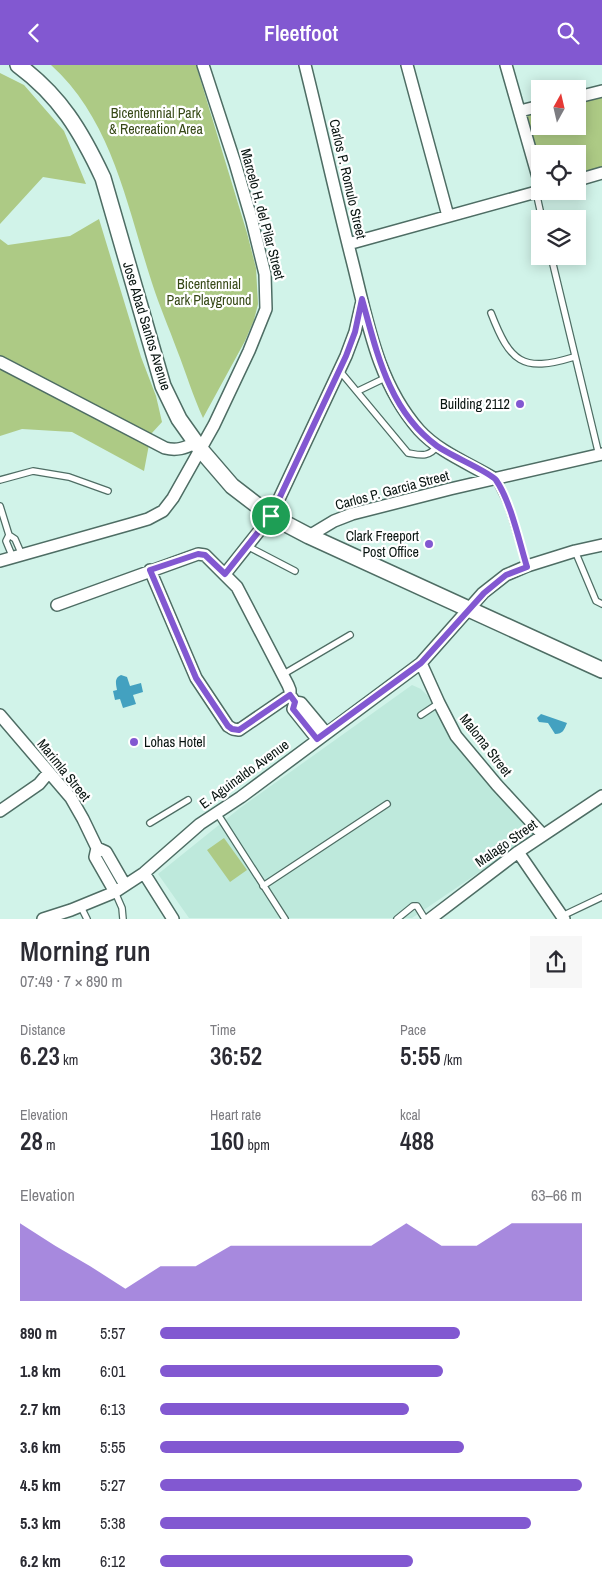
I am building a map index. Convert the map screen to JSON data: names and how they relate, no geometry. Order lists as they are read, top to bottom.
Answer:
{
  "streets": {
    "main road": ["Jose Abad Santos Avenue"],
    "street": [
      "Carlos P. Romulo Street",
      "Marcelo H. del Pilar Street",
      "Carlos P. Garcia Street",
      "Maloma Street",
      "Marimla Street",
      "E. Aguinaldo Avenue",
      "Malago Street"
    ]
  },
  "crossings": [
    ["Carlos P. Romulo Street", "Jose Abad Santos Avenue"],
    ["Carlos P. Romulo Street", "Carlos P. Garcia Street"],
    ["Marcelo H. del Pilar Street", "Jose Abad Santos Avenue"],
    ["Jose Abad Santos Avenue", "Carlos P. Garcia Street"],
    ["Jose Abad Santos Avenue", "E. Aguinaldo Avenue"],
    ["Maloma Street", "E. Aguinaldo Avenue"],
    ["Maloma Street", "Malago Street"],
    ["Marimla Street", "E. Aguinaldo Avenue"]
  ],
  "parks": ["Bicentennial Park & Recreation Area", "Bicentennial Park Playground"],
  "places": ["Building 2112", "Clark Freeport Post Office", "Lohas Hotel"],
  "north": "top",
  "page": {
    "header": "Fleetfoot",
    "heading": ["Morning run", "07:49 · 7 × 890 m"],
    "stats": [
      ["Distance", "6.23 km"],
      ["Time", "36:52"],
      ["Pace", "5:55 /km"],
      ["Elevation", "28 m"],
      ["Heart rate", "160 bpm"],
      ["kcal", "488"]
    ],
    "chart": ["Elevation", "63–66 m"],
    "list": [
      {
        "name": "890 m",
        "note": "5:57"
      },
      {
        "name": "1.8 km",
        "note": "6:01"
      },
      {
        "name": "2.7 km",
        "note": "6:13"
      },
      {
        "name": "3.6 km",
        "note": "5:55"
      },
      {
        "name": "4.5 km",
        "note": "5:27"
      },
      {
        "name": "5.3 km",
        "note": "5:38"
      },
      {
        "name": "6.2 km",
        "note": "6:12"
      }
    ]
  }
}
